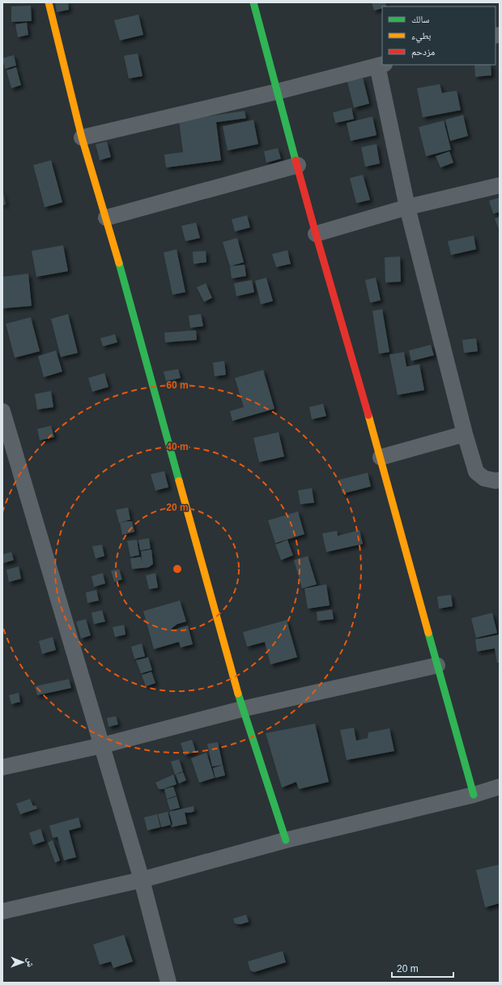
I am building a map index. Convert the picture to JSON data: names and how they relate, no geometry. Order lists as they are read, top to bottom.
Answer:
{
  "legend": ["سالك", "بطيء", "مزدحم"],
  "scale_bar": "20 m",
  "north": "right",
  "rings": ["60 m", "40 m", "20 m"]
}
